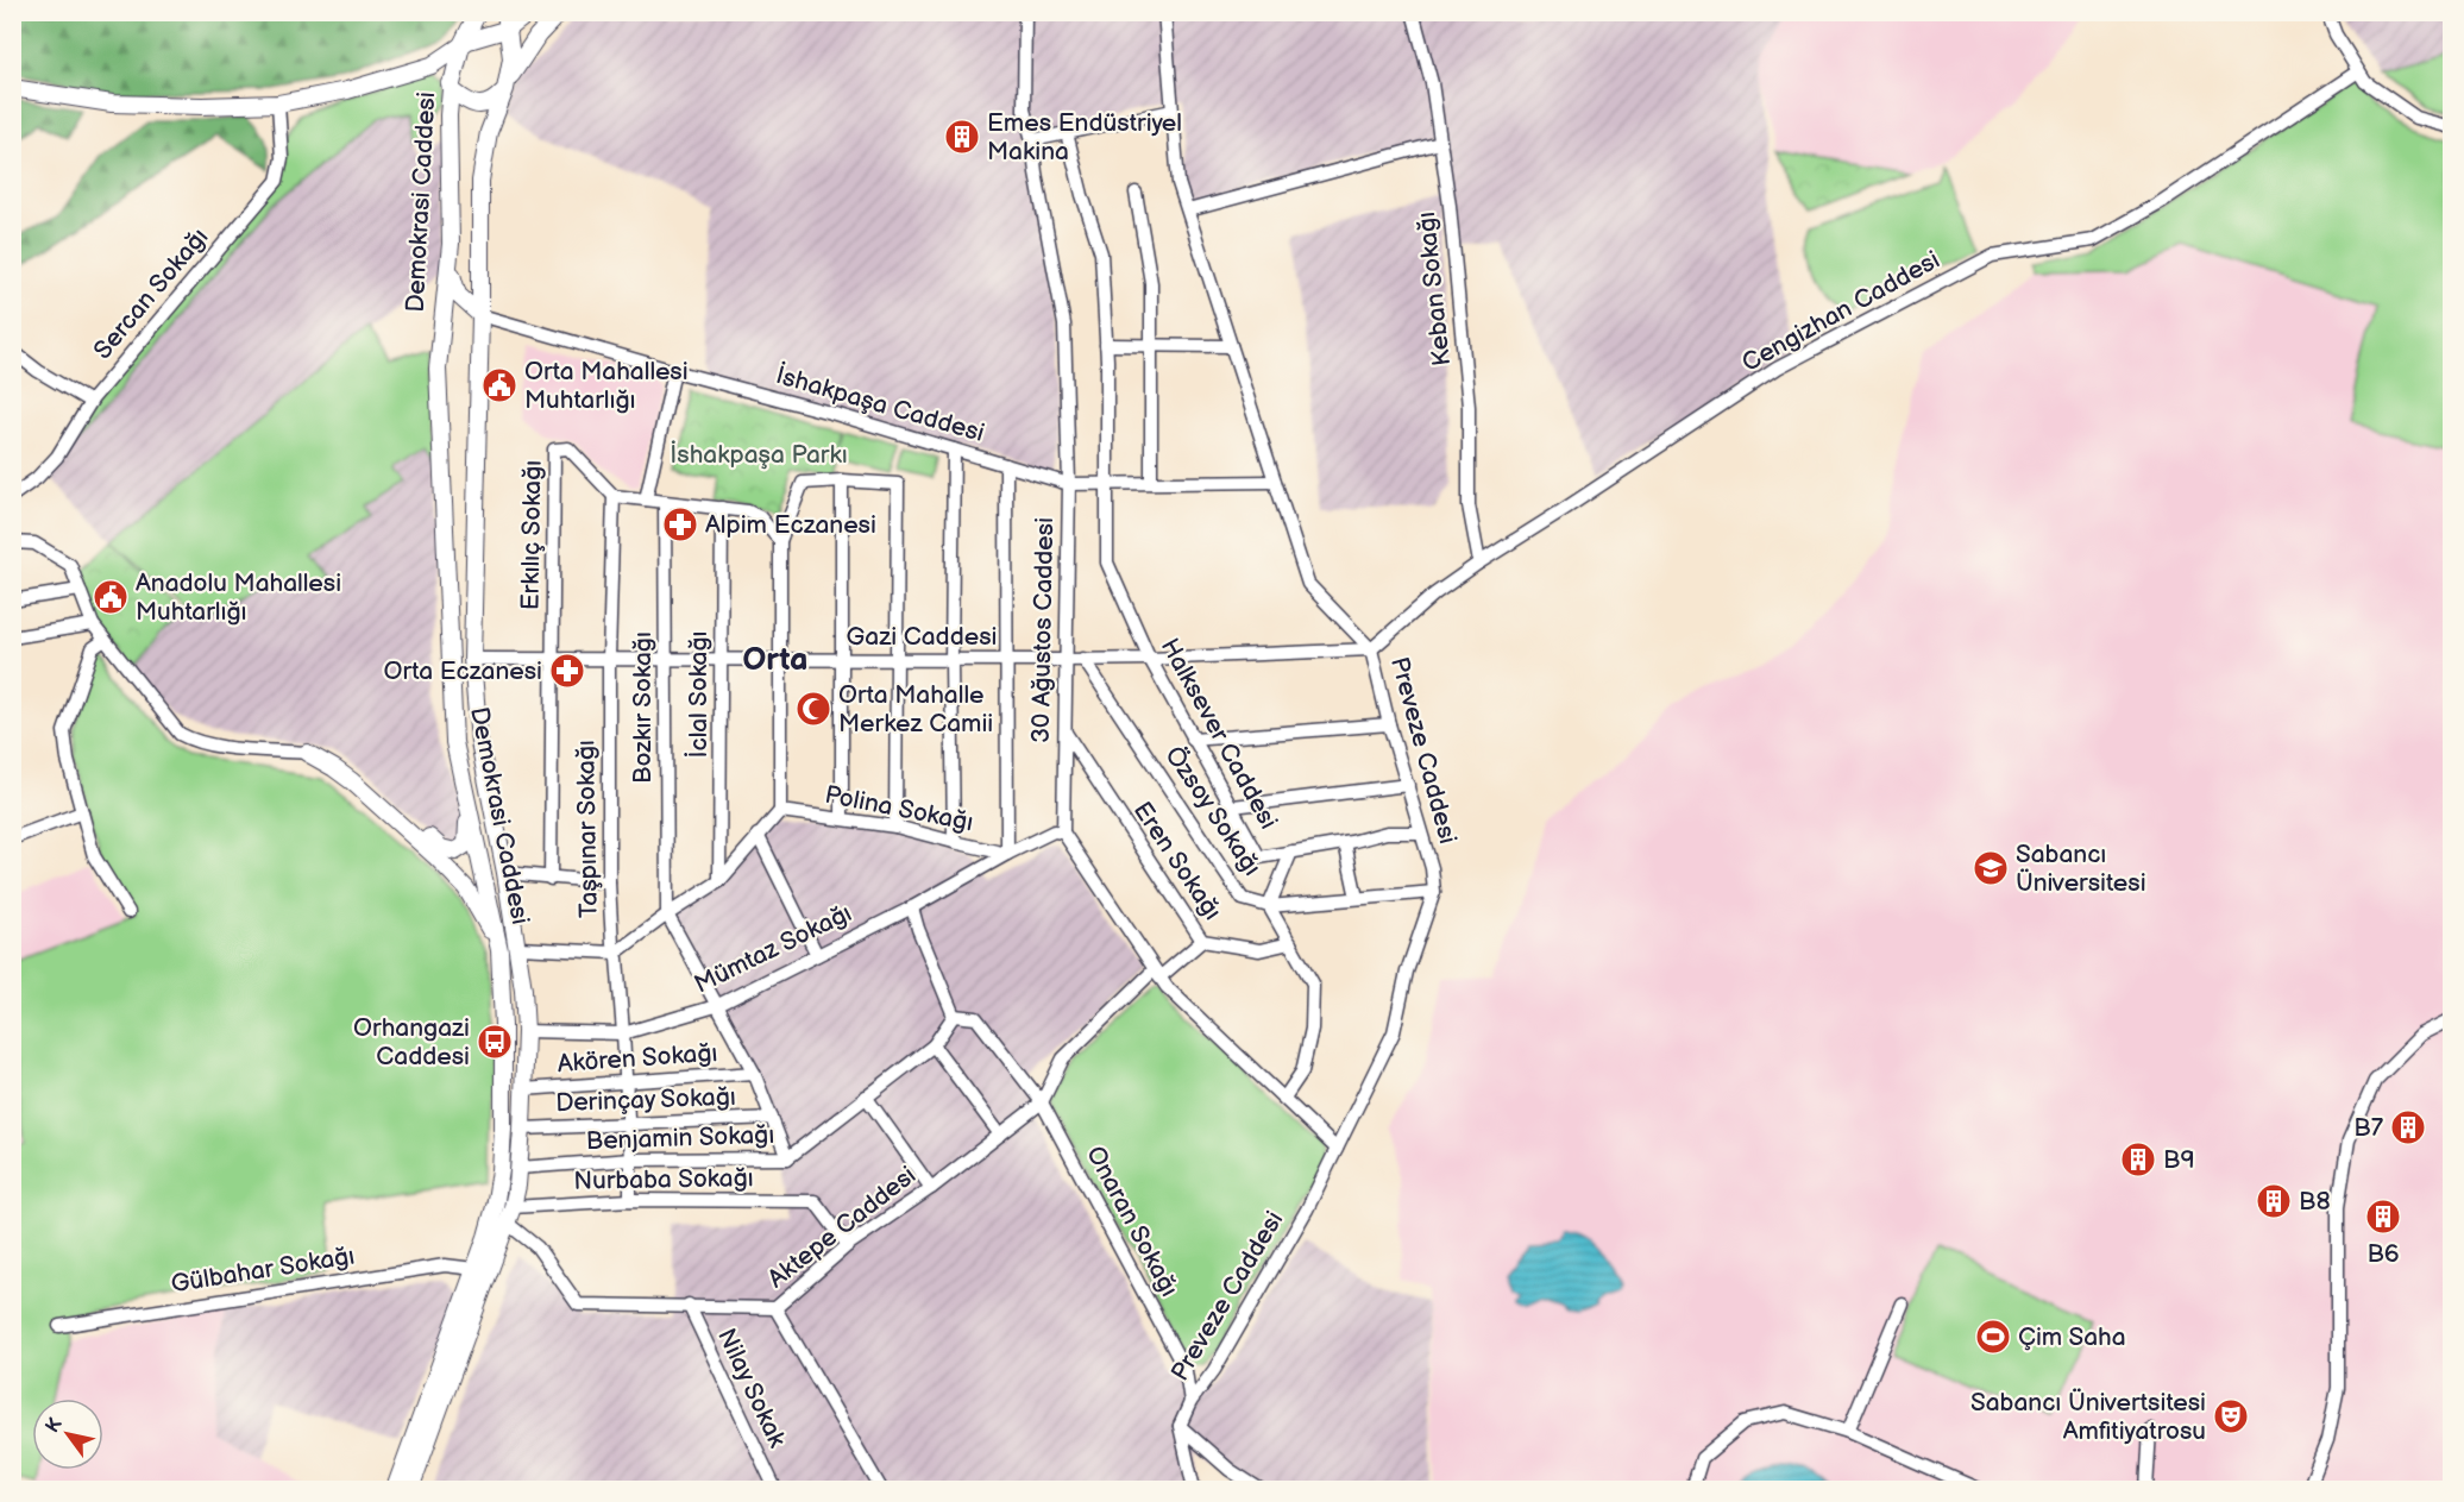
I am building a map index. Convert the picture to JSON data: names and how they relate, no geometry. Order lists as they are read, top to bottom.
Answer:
{
  "streets": {
    "main road": ["Demokrasi Caddesi"],
    "street": [
      "Keban Sokağı",
      "Sercan Sokağı",
      "Cengizhan Caddesi",
      "İshakpaşa Caddesi",
      "Erkılıç Sokağı",
      "30 Ağustos Caddesi",
      "Gazi Caddesi",
      "İclal Sokağı",
      "Bozkır Sokağı",
      "Halksever Caddesi",
      "Preveze Caddesi",
      "Polina Sokağı",
      "Özsoy Sokağı",
      "Taşpınar Sokağı",
      "Eren Sokağı",
      "Mümtaz Sokağı",
      "Akören Sokağı",
      "Derinçay Sokağı",
      "Benjamin Sokağı",
      "Nurbaba Sokağı",
      "Onaran Sokağı",
      "Aktepe Caddesi",
      "Gülbahar Sokağı",
      "Nilay Sokak"
    ]
  },
  "crossings": [
    ["Demokrasi Caddesi", "İshakpaşa Caddesi"],
    ["Demokrasi Caddesi", "Gazi Caddesi"],
    ["Demokrasi Caddesi", "Mümtaz Sokağı"],
    ["Demokrasi Caddesi", "Akören Sokağı"],
    ["Demokrasi Caddesi", "Derinçay Sokağı"],
    ["Demokrasi Caddesi", "Benjamin Sokağı"],
    ["Demokrasi Caddesi", "Nurbaba Sokağı"],
    ["Demokrasi Caddesi", "Aktepe Caddesi"],
    ["Demokrasi Caddesi", "Gülbahar Sokağı"],
    ["Keban Sokağı", "Cengizhan Caddesi"],
    ["Cengizhan Caddesi", "Gazi Caddesi"],
    ["Cengizhan Caddesi", "Preveze Caddesi"],
    ["İshakpaşa Caddesi", "30 Ağustos Caddesi"],
    ["İshakpaşa Caddesi", "Halksever Caddesi"],
    ["İshakpaşa Caddesi", "Preveze Caddesi"],
    ["Erkılıç Sokağı", "Gazi Caddesi"],
    ["Erkılıç Sokağı", "Taşpınar Sokağı"],
    ["30 Ağustos Caddesi", "Gazi Caddesi"],
    ["30 Ağustos Caddesi", "Eren Sokağı"],
    ["Gazi Caddesi", "İclal Sokağı"],
    ["Gazi Caddesi", "Bozkır Sokağı"],
    ["Gazi Caddesi", "Halksever Caddesi"],
    ["Gazi Caddesi", "Preveze Caddesi"],
    ["Gazi Caddesi", "Özsoy Sokağı"],
    ["Gazi Caddesi", "Taşpınar Sokağı"],
    ["Halksever Caddesi", "Preveze Caddesi"],
    ["Preveze Caddesi", "Onaran Sokağı"],
    ["Polina Sokağı", "Mümtaz Sokağı"],
    ["Özsoy Sokağı", "Eren Sokağı"],
    ["Taşpınar Sokağı", "Mümtaz Sokağı"],
    ["Taşpınar Sokağı", "Akören Sokağı"],
    ["Taşpınar Sokağı", "Derinçay Sokağı"],
    ["Taşpınar Sokağı", "Benjamin Sokağı"],
    ["Taşpınar Sokağı", "Nurbaba Sokağı"],
    ["Eren Sokağı", "Aktepe Caddesi"],
    ["Benjamin Sokağı", "Onaran Sokağı"],
    ["Nurbaba Sokağı", "Aktepe Caddesi"],
    ["Onaran Sokağı", "Aktepe Caddesi"],
    ["Aktepe Caddesi", "Nilay Sokak"]
  ],
  "districts": ["Orta"],
  "parks": ["İshakpaşa Parkı"],
  "places": {
    "building": [
      "Emes Endüstriyel Makina",
      "B7",
      "B9",
      "B8",
      "B6"
    ],
    "public building": ["Orta Mahallesi Muhtarlığı", "Anadolu Mahallesi Muhtarlığı"],
    "pharmacy": ["Alpim Eczanesi", "Orta Eczanesi"],
    "mosque": ["Orta Mahalle Merkez Camii"],
    "school or university": ["Sabancı Üniversitesi"],
    "bus stop": ["Orhangazi Caddesi"],
    "sports": ["Çim Saha"],
    "theatre": ["Sabancı Ünivertsitesi Amfitiyatrosu"]
  },
  "north": "top left"
}
